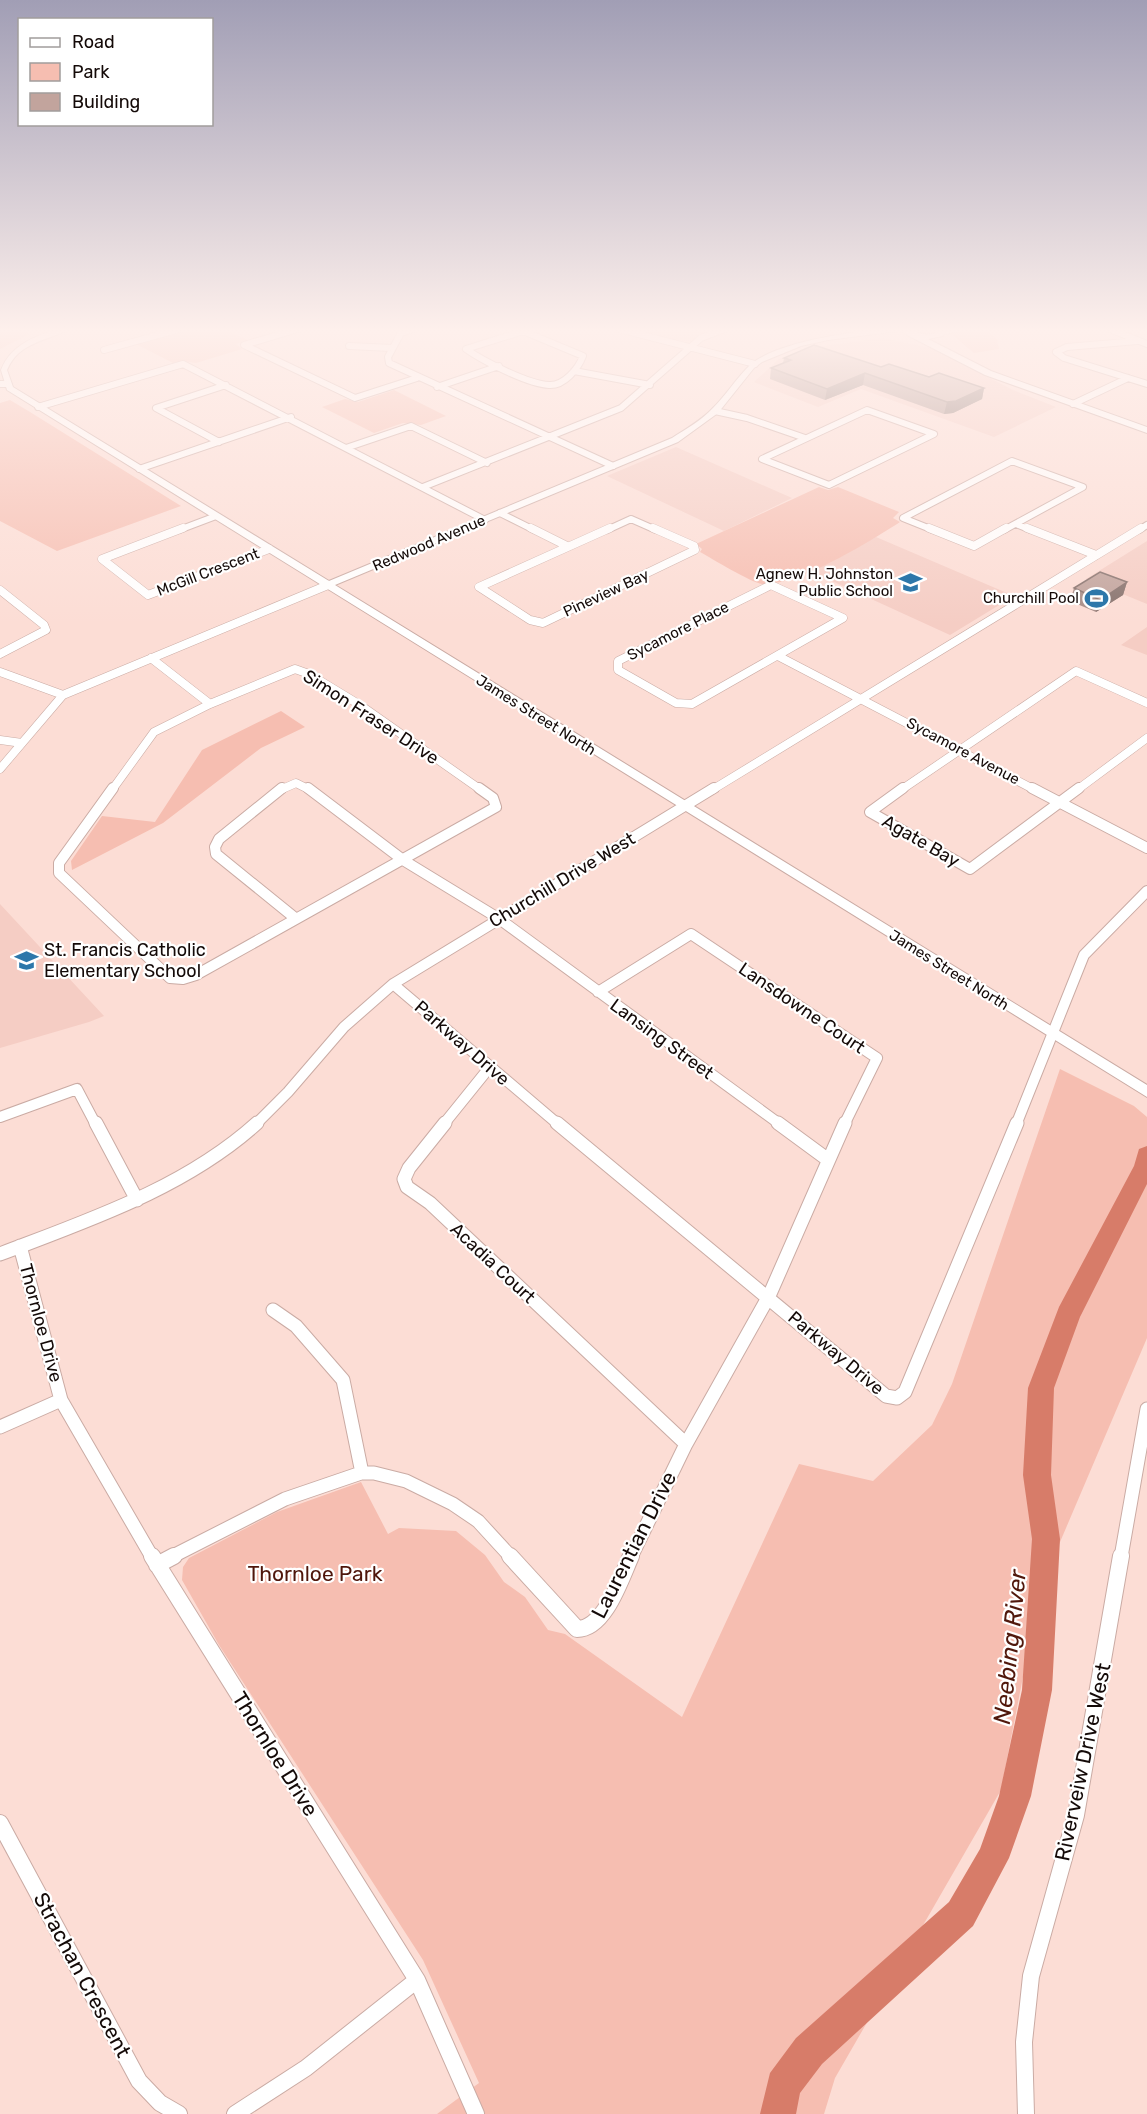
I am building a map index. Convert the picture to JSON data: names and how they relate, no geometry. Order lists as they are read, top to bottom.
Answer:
{
  "streets": {
    "street": [
      "Redwood Avenue",
      "McGill Crescent",
      "Pineview Bay",
      "Sycamore Place",
      "James Street North",
      "Simon Fraser Drive",
      "Sycamore Avenue",
      "Agate Bay",
      "Churchill Drive West",
      "Lansdowne Court",
      "Lansing Street",
      "Parkway Drive",
      "Acadia Court",
      "Thornloe Drive",
      "Laurentian Drive",
      "Riverveiw Drive West",
      "Strachan Crescent"
    ]
  },
  "crossings": [
    ["Redwood Avenue", "James Street North"],
    ["McGill Crescent", "James Street North"],
    ["Sycamore Place", "Sycamore Avenue"],
    ["James Street North", "Churchill Drive West"],
    ["James Street North", "Parkway Drive"],
    ["Simon Fraser Drive", "Lansing Street"],
    ["Sycamore Avenue", "Agate Bay"],
    ["Sycamore Avenue", "Churchill Drive West"],
    ["Churchill Drive West", "Lansing Street"],
    ["Churchill Drive West", "Parkway Drive"],
    ["Churchill Drive West", "Thornloe Drive"],
    ["Lansdowne Court", "Lansing Street"],
    ["Lansdowne Court", "Parkway Drive"],
    ["Lansdowne Court", "Laurentian Drive"],
    ["Parkway Drive", "Acadia Court"],
    ["Parkway Drive", "Laurentian Drive"],
    ["Acadia Court", "Laurentian Drive"],
    ["Thornloe Drive", "Laurentian Drive"]
  ],
  "water": ["Neebing River"],
  "parks": ["Thornloe Park"],
  "places": {
    "school or university": ["Agnew H. Johnston Public School", "St. Francis Catholic Elementary School"],
    "sports": ["Churchill Pool"]
  },
  "legend": ["Road", "Park", "Building"]
}
